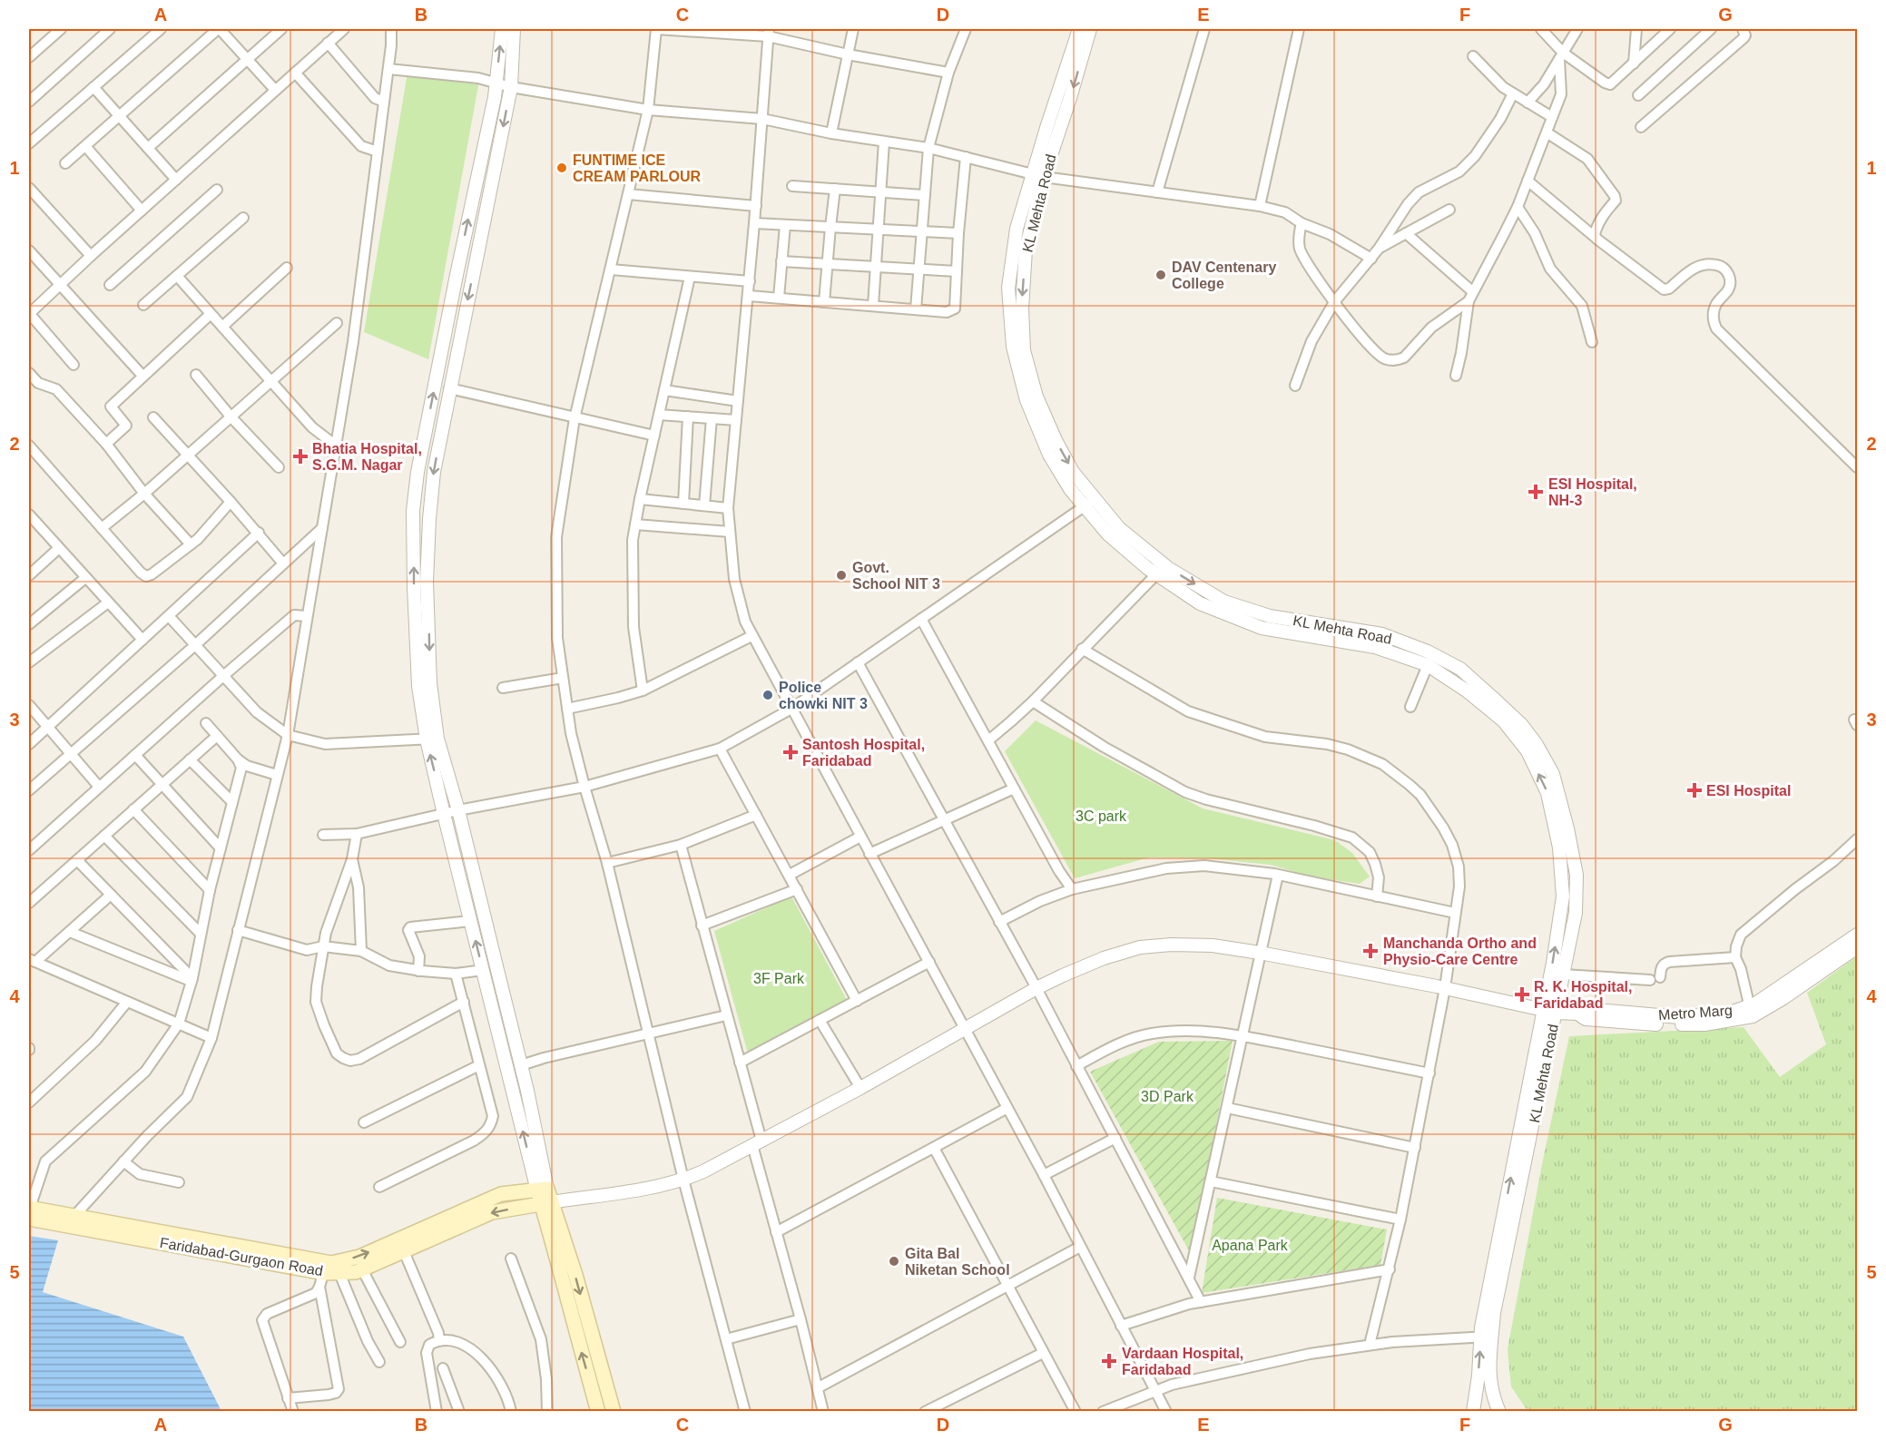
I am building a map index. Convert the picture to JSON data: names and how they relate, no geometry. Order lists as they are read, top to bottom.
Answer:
{
  "streets": {
    "main road": ["Faridabad-Gurgaon Road"],
    "street": ["KL Mehta Road", "Metro Marg"]
  },
  "crossings": [
    ["KL Mehta Road", "Metro Marg"],
    ["Metro Marg", "Faridabad-Gurgaon Road"]
  ],
  "parks": [
    "3C park",
    "3F Park",
    "3D Park",
    "Apana Park"
  ],
  "places": {
    "other": [
      "FUNTIME ICE CREAM PARLOUR",
      "DAV Centenary College",
      "Govt. School NIT 3",
      "Police chowki NIT 3",
      "Gita Bal Niketan School"
    ],
    "health": [
      "Bhatia Hospital, S.G.M. Nagar",
      "ESI Hospital, NH-3",
      "Santosh Hospital, Faridabad",
      "ESI Hospital",
      "Manchanda Ortho and Physio-Care Centre",
      "R. K. Hospital, Faridabad",
      "Vardaan Hospital, Faridabad"
    ]
  },
  "grid": {
    "columns": [
      "A",
      "B",
      "C",
      "D",
      "E",
      "F",
      "G"
    ],
    "rows": [
      "1",
      "2",
      "3",
      "4",
      "5"
    ]
  }
}
